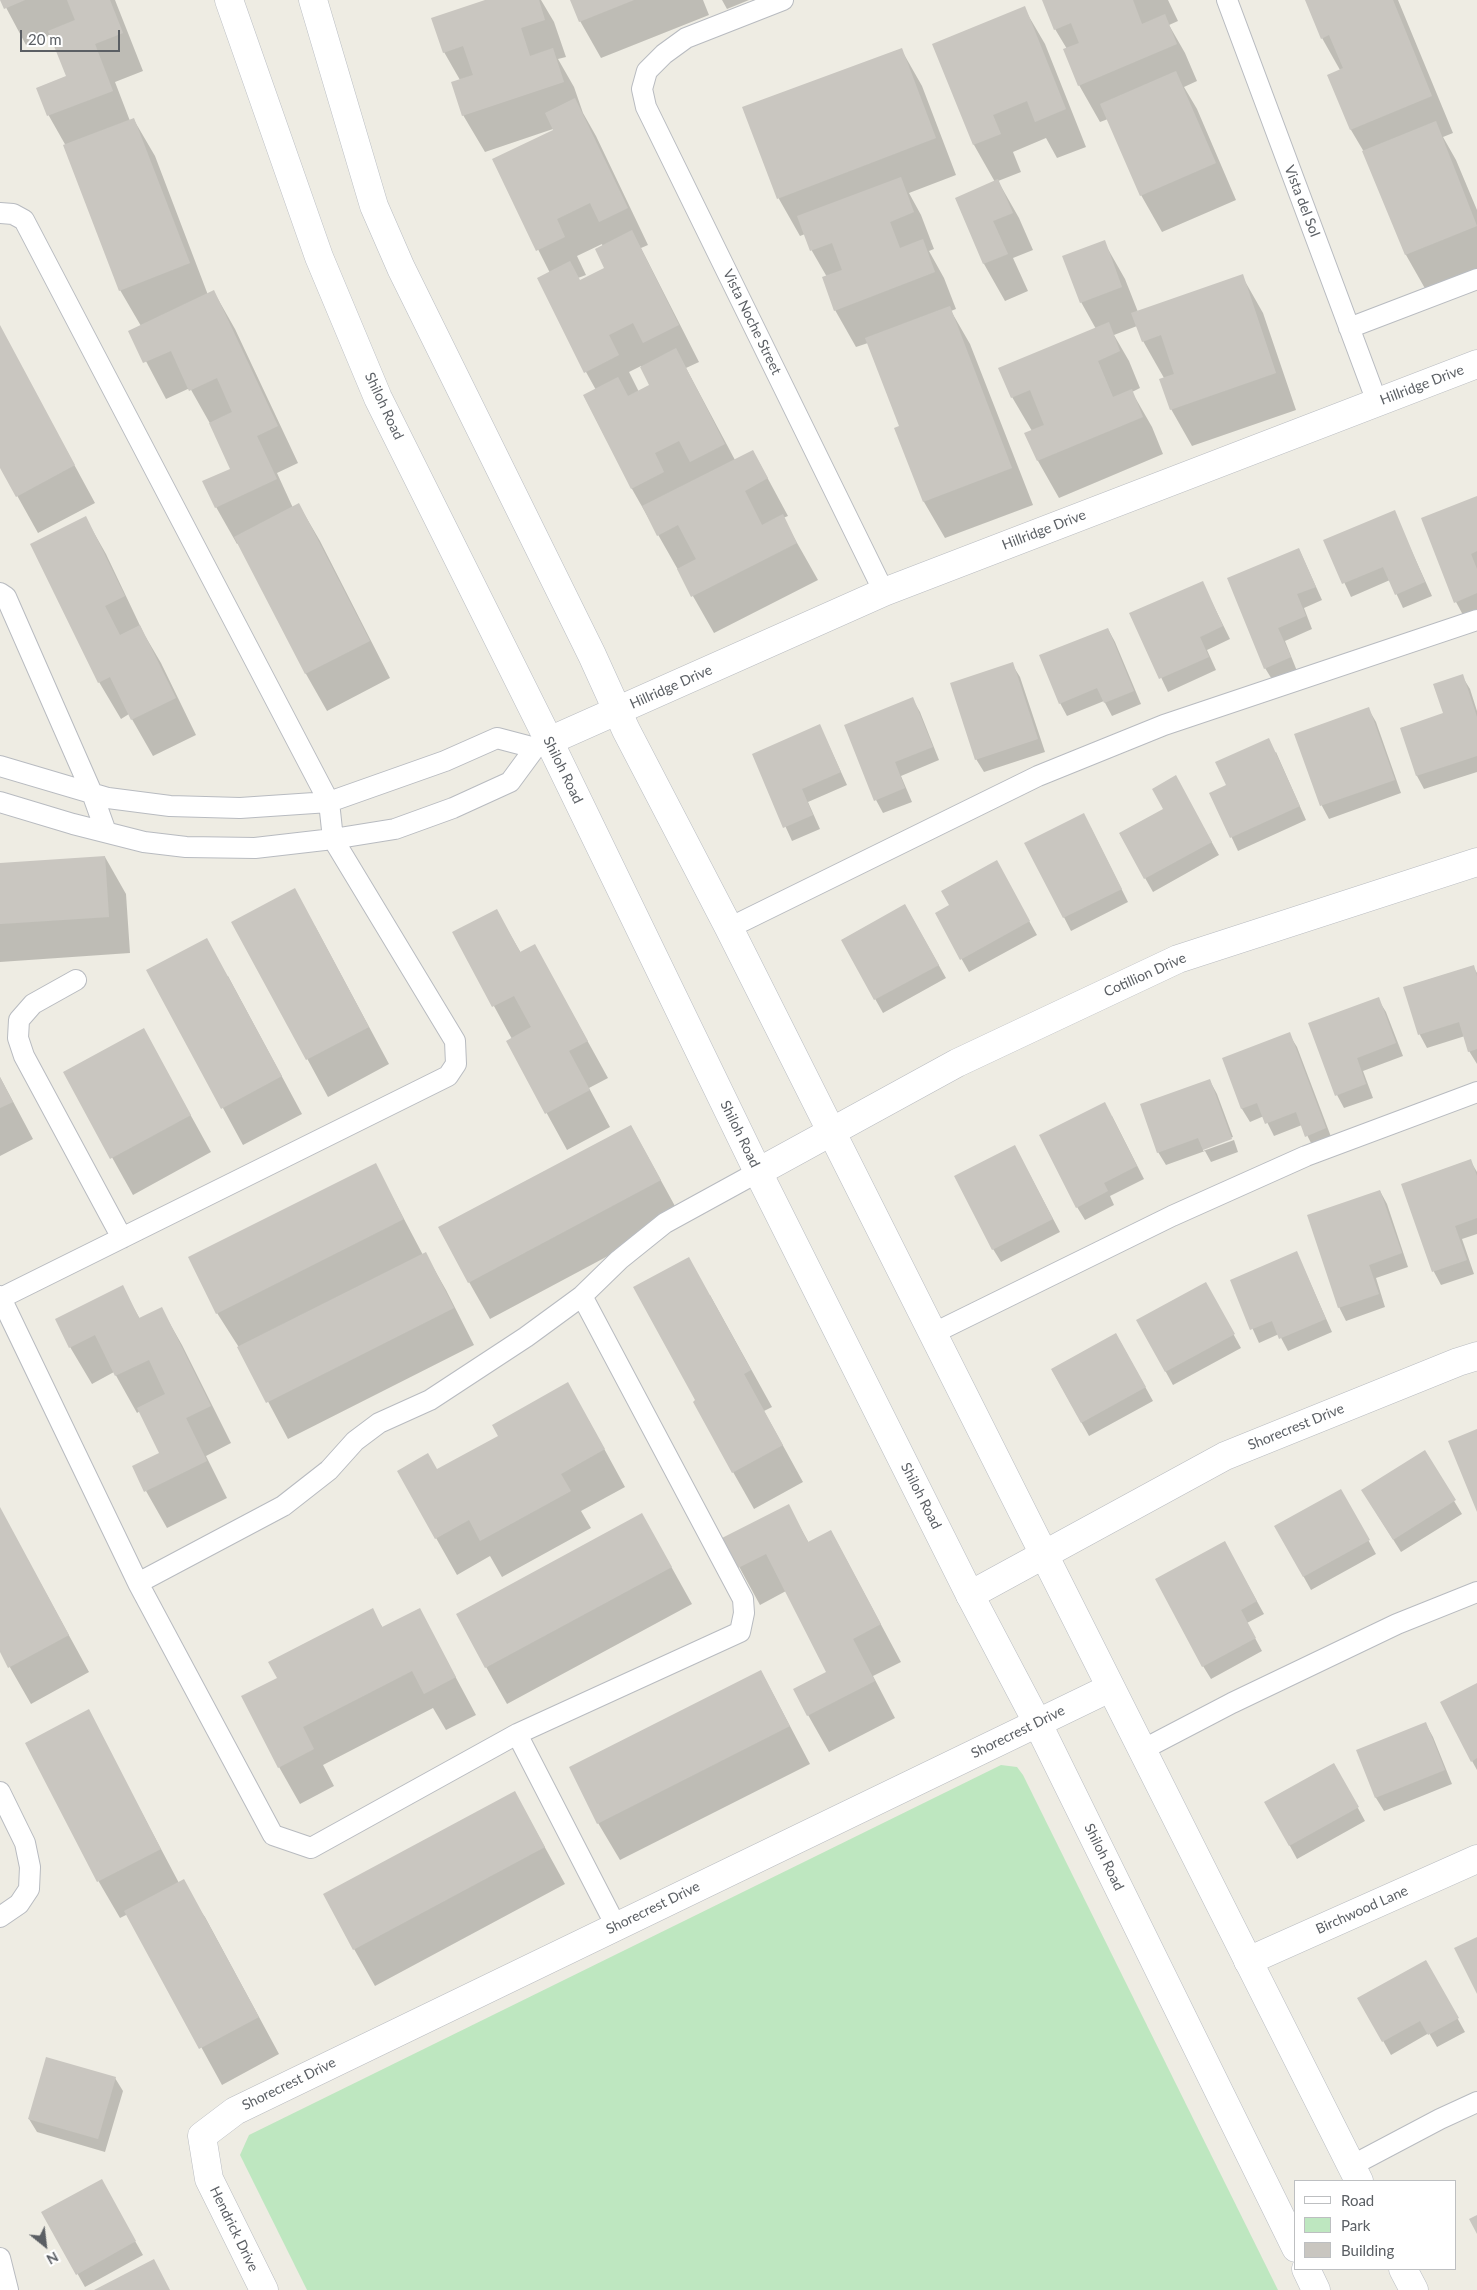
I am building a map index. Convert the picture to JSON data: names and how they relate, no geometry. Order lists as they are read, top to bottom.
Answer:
{
  "streets": {
    "main road": [
      "Hillridge Drive",
      "Shiloh Road",
      "Cotillion Drive",
      "Shorecrest Drive",
      "Birchwood Lane",
      "Hendrick Drive"
    ],
    "lane": ["Vista del Sol", "Vista Noche Street"]
  },
  "crossings": [
    ["Vista del Sol", "Hillridge Drive"],
    ["Vista Noche Street", "Hillridge Drive"],
    ["Hillridge Drive", "Shiloh Road"],
    ["Shiloh Road", "Cotillion Drive"],
    ["Shiloh Road", "Shorecrest Drive"],
    ["Shorecrest Drive", "Hendrick Drive"]
  ],
  "legend": ["Road", "Park", "Building"],
  "scale_bar": "20 m",
  "north": "bottom right"
}
